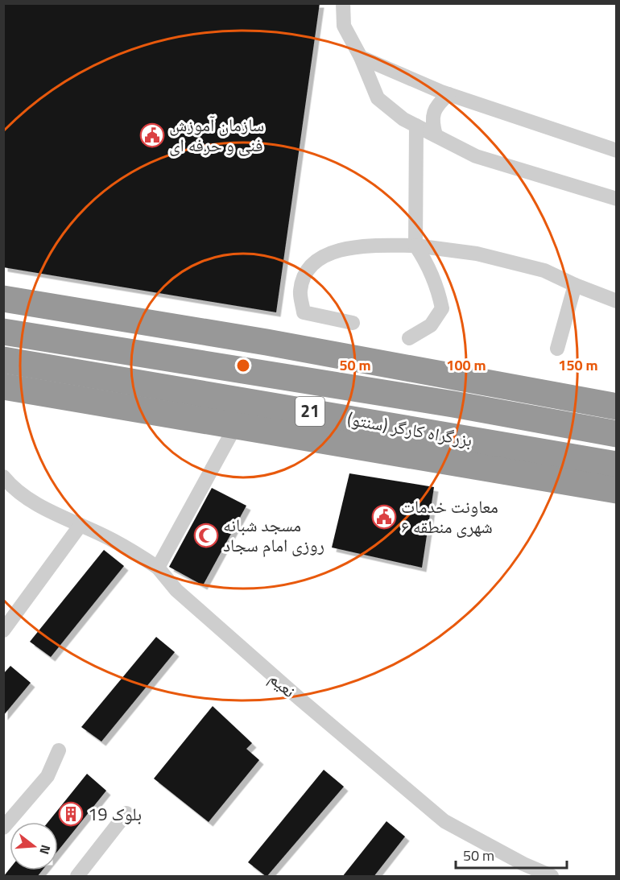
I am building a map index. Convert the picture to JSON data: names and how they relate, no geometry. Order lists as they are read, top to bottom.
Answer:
{
  "streets": {
    "highway": ["21", "بزرگراه کارگر (سنتو)"],
    "street": ["نعیم"]
  },
  "places": {
    "public building": ["سازمان آموزش فنی و حرفه ای", "معاونت خدمات شهری منطقه ۶"],
    "mosque": ["مسجد شبانه روزی امام سجاد"],
    "building": ["بلوک 19"]
  },
  "scale_bar": "50 m",
  "north": "right",
  "rings": ["50 m", "100 m", "150 m"]
}
